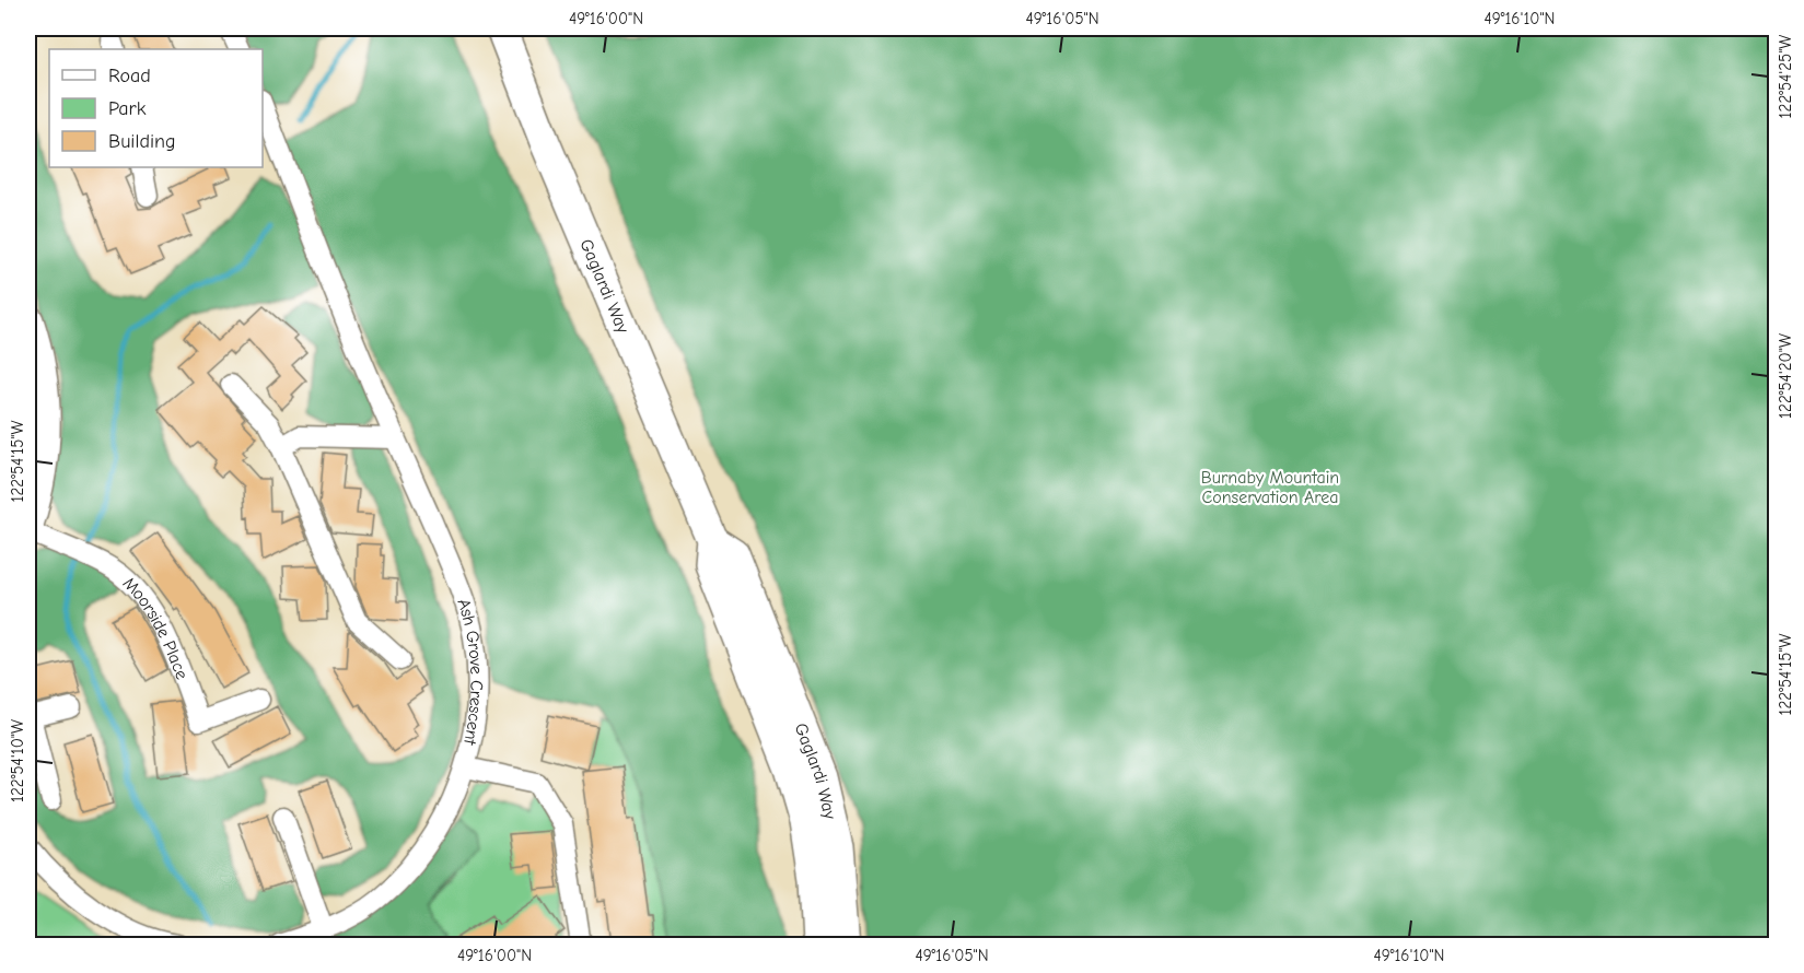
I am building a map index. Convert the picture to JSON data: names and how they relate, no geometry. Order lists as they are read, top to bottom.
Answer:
{
  "streets": {
    "main road": ["Gaglardi Way"],
    "street": ["Moorside Place", "Ash Grove Crescent"]
  },
  "parks": ["Burnaby Mountain Conservation Area"],
  "legend": ["Road", "Park", "Building"],
  "coordinates": [
    "49°16'00\"N",
    "49°16'05\"N",
    "49°16'10\"N",
    "122°54'25\"W",
    "122°54'20\"W",
    "122°54'15\"W",
    "122°54'10\"W"
  ]
}
